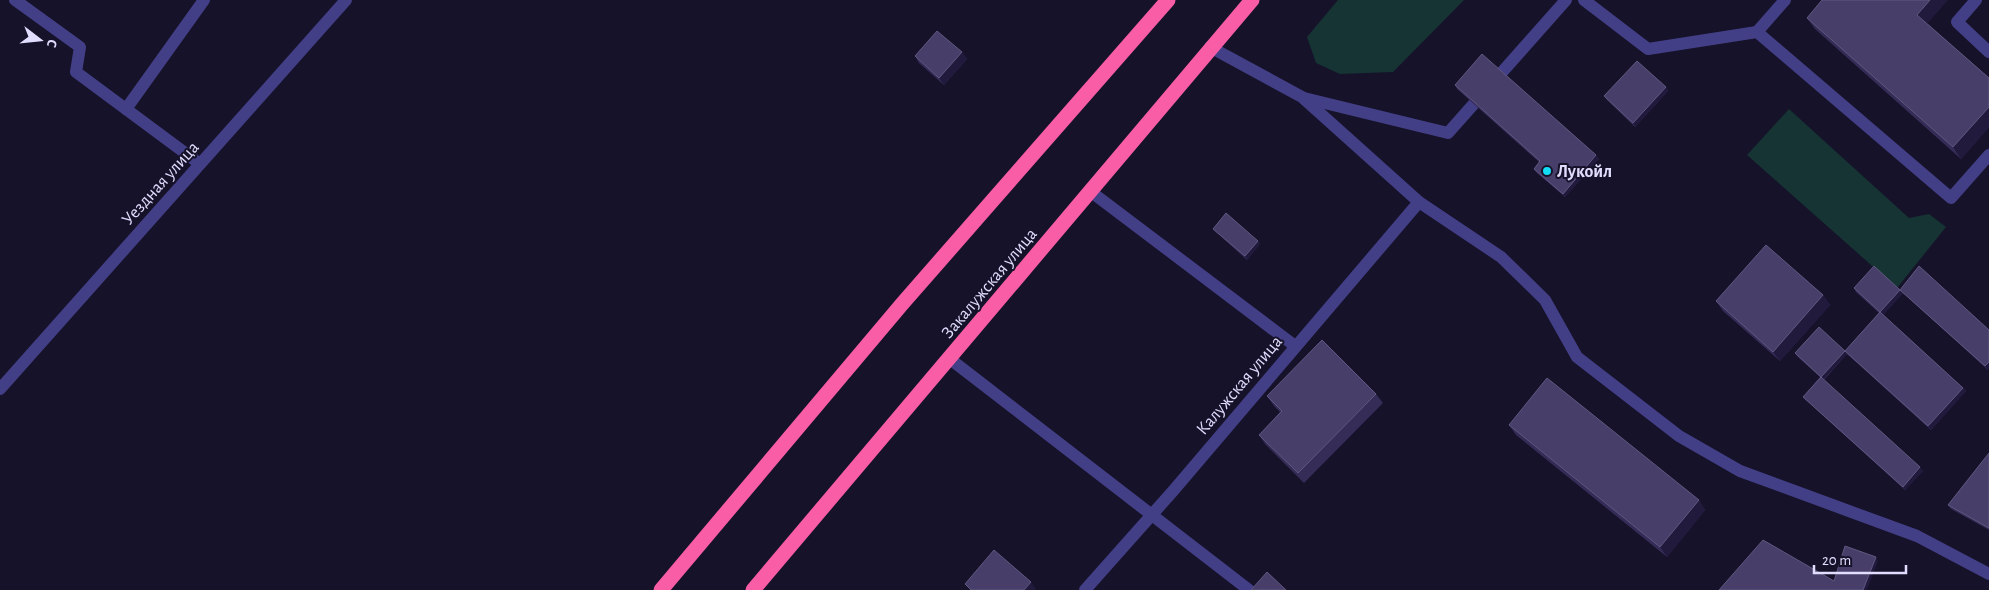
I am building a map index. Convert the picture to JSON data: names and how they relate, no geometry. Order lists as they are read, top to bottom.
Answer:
{
  "streets": {
    "highway": ["Закалужская улица"],
    "street": ["Уездная улица", "Калужская улица"]
  },
  "places": ["Лукойл"],
  "scale_bar": "20 m",
  "north": "right"
}
